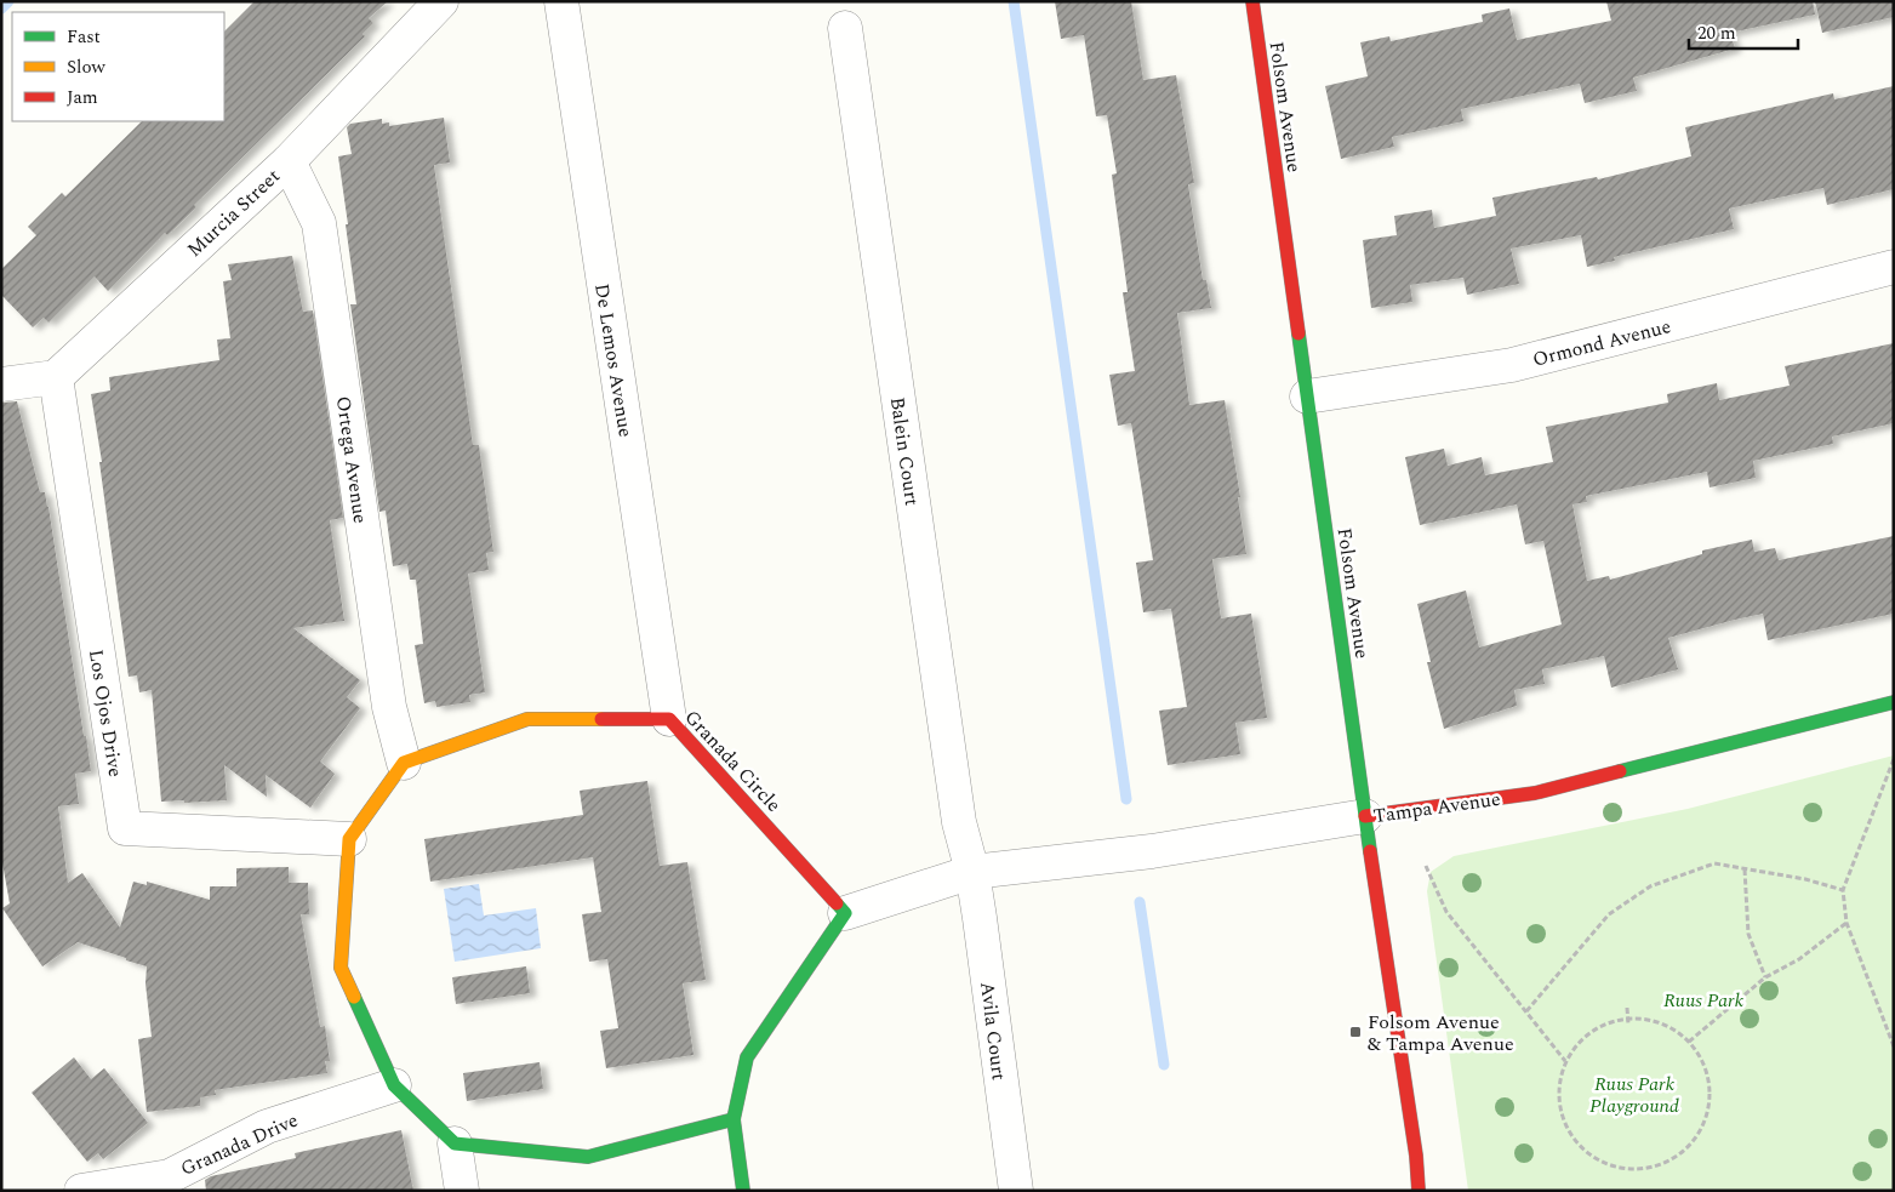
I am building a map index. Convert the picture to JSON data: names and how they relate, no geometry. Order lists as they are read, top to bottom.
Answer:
{
  "streets": {
    "street": [
      "Folsom Avenue",
      "Murcia Street",
      "Ormond Avenue",
      "De Lemos Avenue",
      "Balein Court",
      "Ortega Avenue",
      "Los Ojos Drive",
      "Granada Circle",
      "Tampa Avenue",
      "Avila Court",
      "Granada Drive"
    ]
  },
  "crossings": [
    ["Folsom Avenue", "Ormond Avenue"],
    ["Folsom Avenue", "Tampa Avenue"],
    ["Murcia Street", "Ortega Avenue"],
    ["Murcia Street", "Los Ojos Drive"],
    ["De Lemos Avenue", "Granada Circle"],
    ["Balein Court", "Tampa Avenue"],
    ["Balein Court", "Avila Court"],
    ["Ortega Avenue", "Granada Circle"],
    ["Tampa Avenue", "Avila Court"]
  ],
  "parks": ["Ruus Park", "Ruus Park Playground"],
  "places": {
    "transit": ["Folsom Avenue & Tampa Avenue"]
  },
  "legend": ["Fast", "Slow", "Jam"],
  "scale_bar": "20 m"
}
